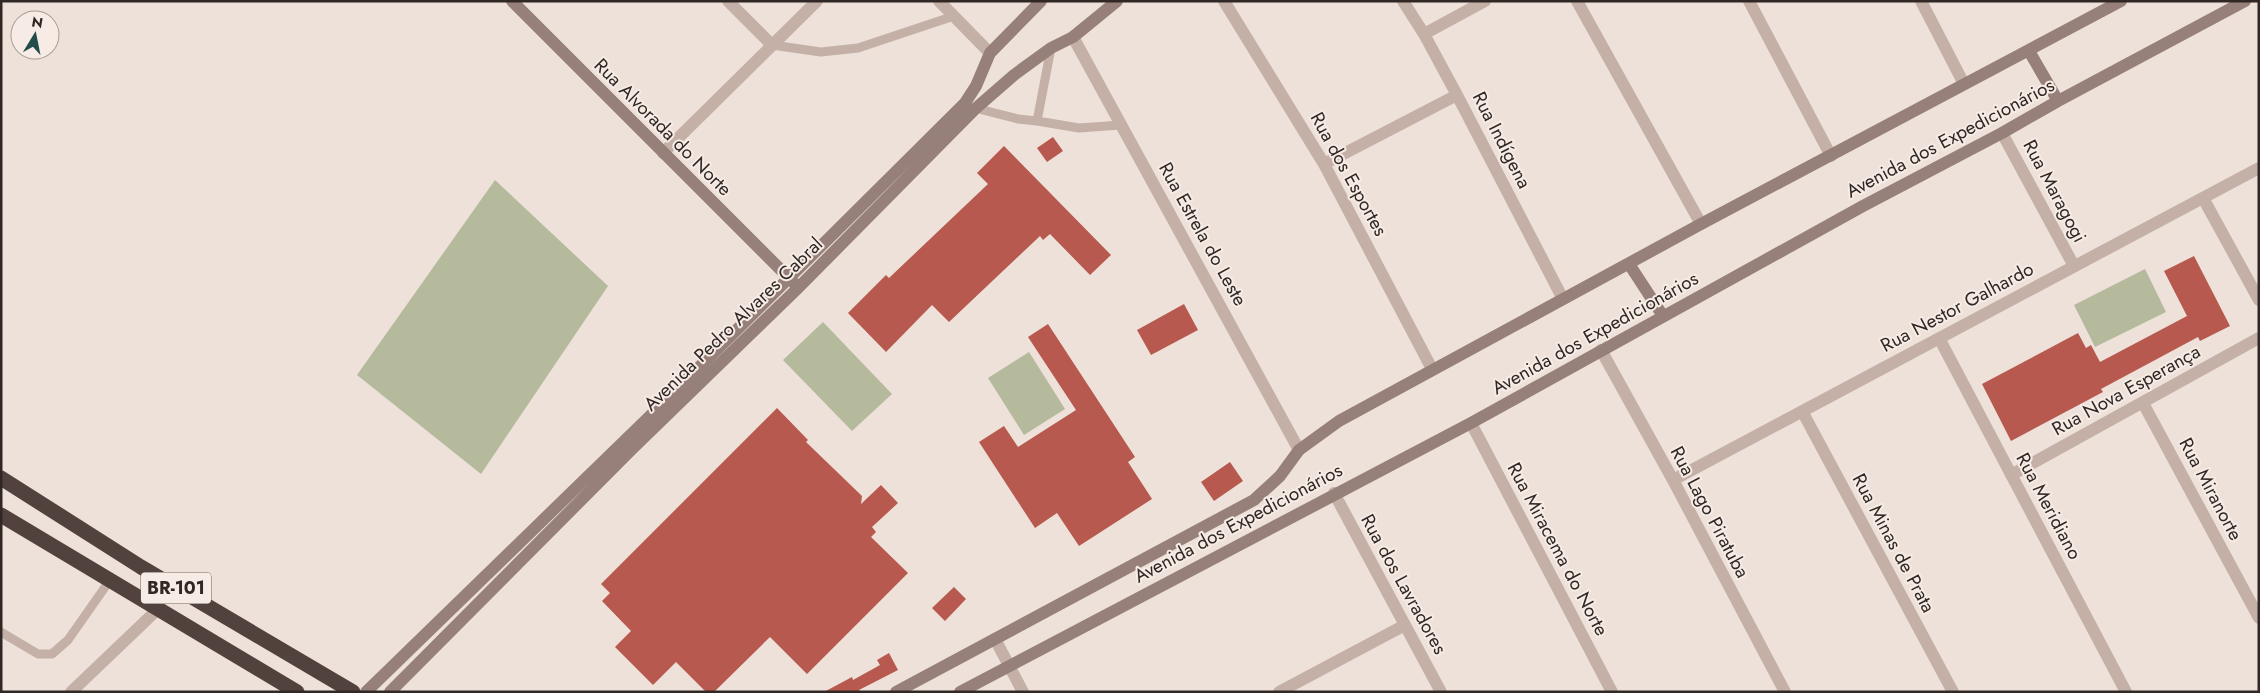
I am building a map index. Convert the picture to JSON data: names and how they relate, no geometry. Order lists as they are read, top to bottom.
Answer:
{
  "streets": {
    "highway": ["BR-101"],
    "street": [
      "Rua Alvorada do Norte",
      "Avenida dos Expedicionários",
      "Rua Indígena",
      "Rua dos Esportes",
      "Rua Maragogi",
      "Rua Estrela do Leste",
      "Rua Nestor Galhardo",
      "Avenida Pedro Alvares Cabral",
      "Rua Nova Esperança",
      "Rua Miranorte",
      "Rua Meridiano",
      "Rua Lago Piratuba",
      "Rua Minas de Prata",
      "Rua Miracema do Norte",
      "Rua dos Lavradores"
    ]
  },
  "crossings": [
    ["Rua Alvorada do Norte", "Avenida Pedro Alvares Cabral"],
    ["Avenida dos Expedicionários", "Rua Indígena"],
    ["Avenida dos Expedicionários", "Rua dos Esportes"],
    ["Avenida dos Expedicionários", "Rua Maragogi"],
    ["Avenida dos Expedicionários", "Rua Estrela do Leste"],
    ["Avenida dos Expedicionários", "Rua Lago Piratuba"],
    ["Avenida dos Expedicionários", "Rua Miracema do Norte"],
    ["Avenida dos Expedicionários", "Rua dos Lavradores"],
    ["Rua Maragogi", "Rua Nestor Galhardo"],
    ["Rua Estrela do Leste", "Avenida Pedro Alvares Cabral"],
    ["Rua Nestor Galhardo", "Rua Meridiano"],
    ["Rua Nestor Galhardo", "Rua Lago Piratuba"],
    ["Rua Nestor Galhardo", "Rua Minas de Prata"],
    ["Rua Nova Esperança", "Rua Miranorte"],
    ["Rua Nova Esperança", "Rua Meridiano"]
  ],
  "north": "top"
}
